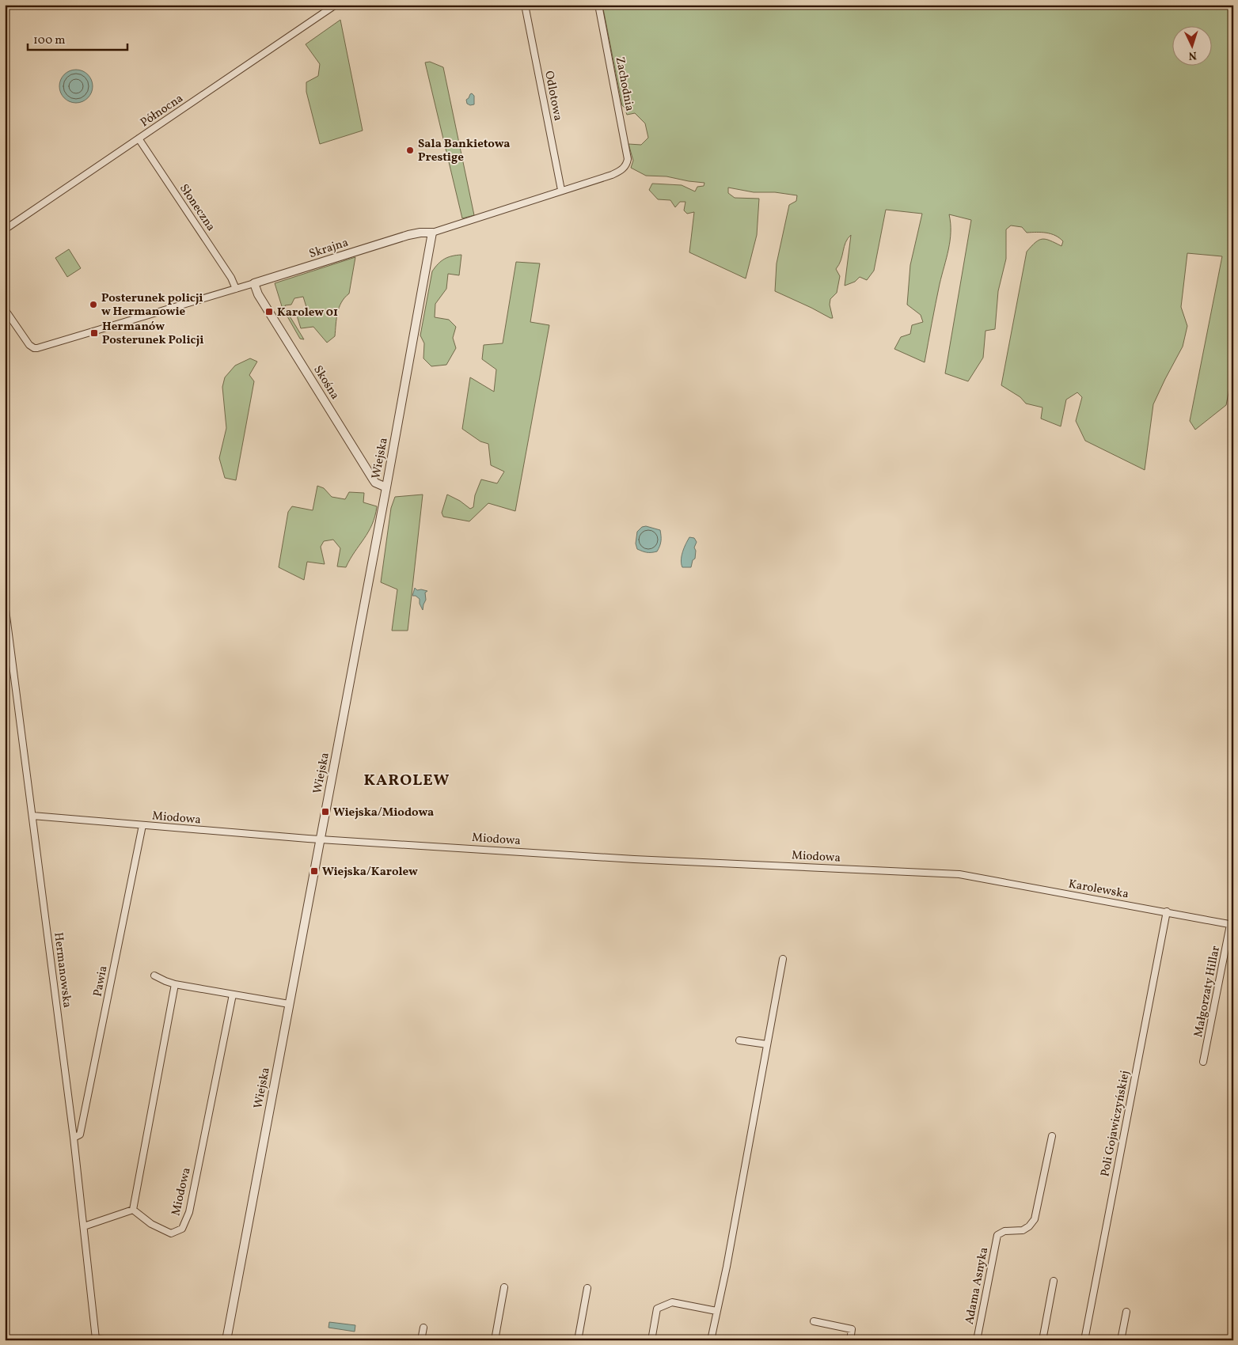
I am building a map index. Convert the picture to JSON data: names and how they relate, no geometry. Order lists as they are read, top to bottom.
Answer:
{
  "streets": {
    "street": [
      "Zachodnia",
      "Odlotowa",
      "Północna",
      "Słoneczna",
      "Skrajna",
      "Skośna",
      "Wiejska",
      "Miodowa",
      "Karolewska",
      "Hermanowska",
      "Pawia",
      "Małgorzaty Hillar",
      "Poli Gojawiczyńskiej",
      "Adama Asnyka"
    ]
  },
  "crossings": [
    ["Zachodnia", "Skrajna"],
    ["Odlotowa", "Skrajna"],
    ["Północna", "Słoneczna"],
    ["Słoneczna", "Skrajna"],
    ["Skrajna", "Skośna"],
    ["Skrajna", "Wiejska"],
    ["Skośna", "Wiejska"],
    ["Wiejska", "Miodowa"],
    ["Miodowa", "Karolewska"],
    ["Miodowa", "Hermanowska"],
    ["Miodowa", "Pawia"],
    ["Karolewska", "Małgorzaty Hillar"],
    ["Karolewska", "Poli Gojawiczyńskiej"],
    ["Hermanowska", "Pawia"]
  ],
  "districts": ["KAROLEW"],
  "places": {
    "other": ["Sala Bankietowa Prestige", "Posterunek policji w Hermanowie"],
    "transit": [
      "Karolew 01",
      "Hermanów Posterunek Policji",
      "Wiejska/Miodowa",
      "Wiejska/Karolew"
    ]
  },
  "scale_bar": "100 m",
  "north": "bottom"
}
